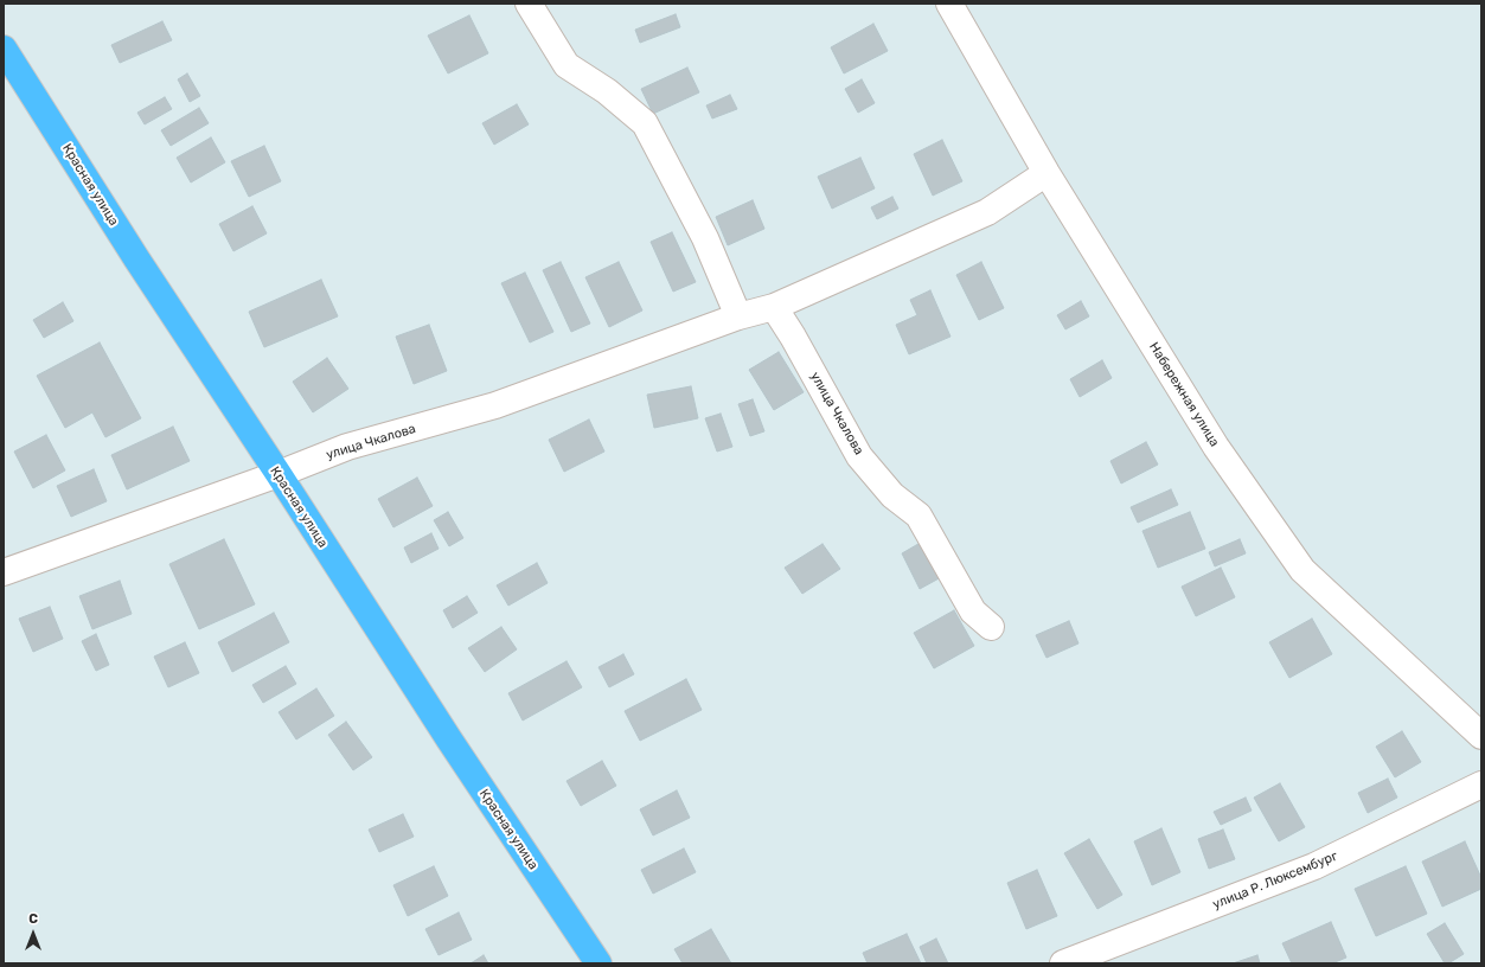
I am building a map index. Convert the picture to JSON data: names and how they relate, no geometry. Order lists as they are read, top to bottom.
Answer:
{
  "streets": {
    "main road": ["Красная улица"],
    "street": ["Набережная улица", "улица Чкалова", "улица Р. Люксембург"]
  },
  "crossings": [
    ["Красная улица", "улица Чкалова"],
    ["Набережная улица", "улица Чкалова"]
  ],
  "north": "top"
}
